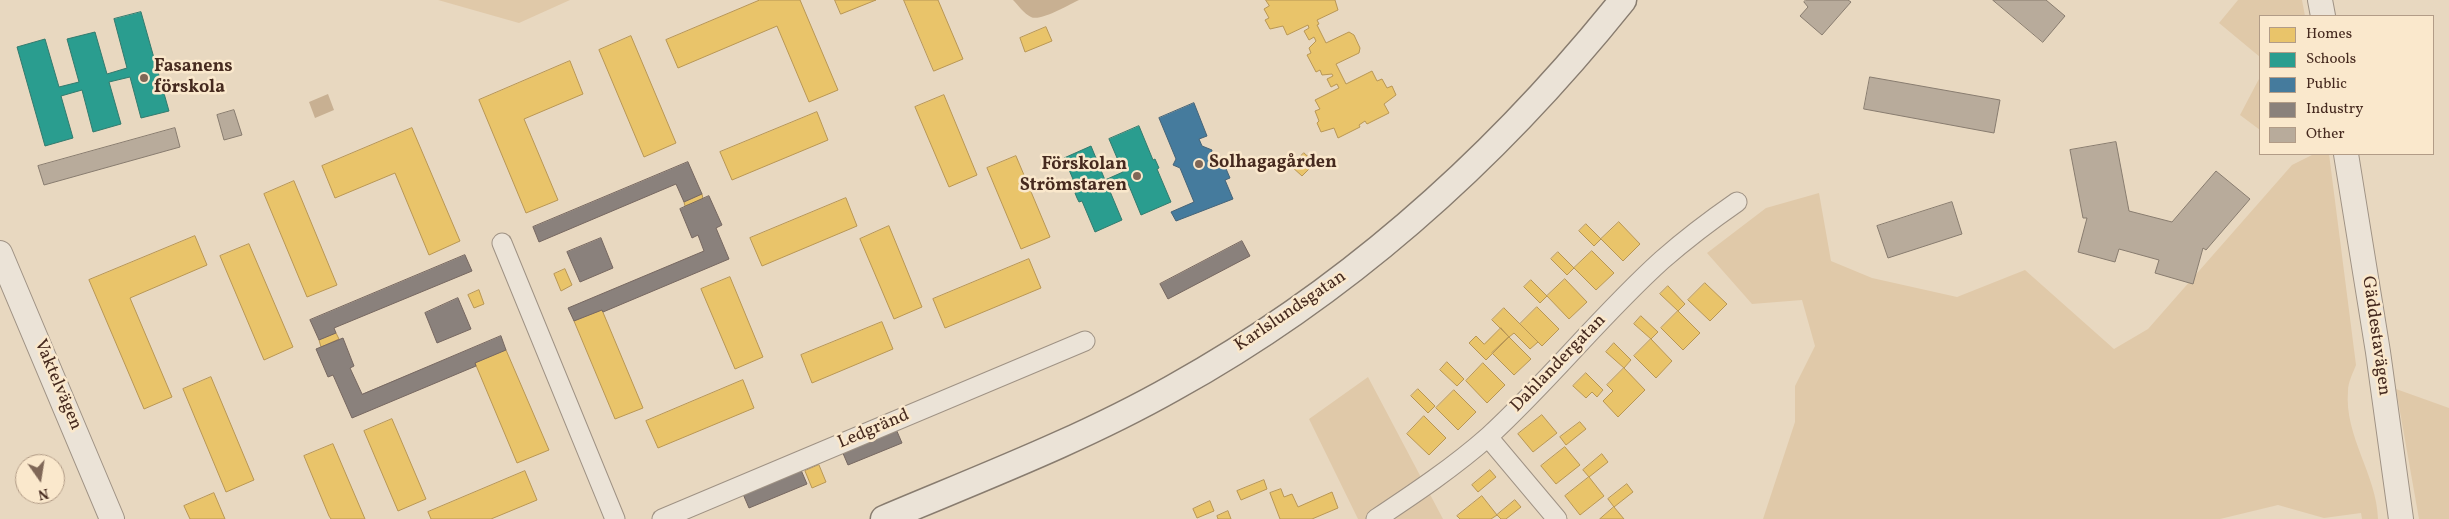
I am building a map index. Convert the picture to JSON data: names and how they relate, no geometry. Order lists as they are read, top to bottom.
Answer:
{
  "streets": {
    "main road": ["Karlslundsgatan"],
    "street": [
      "Gäddestavägen",
      "Dahlandergatan",
      "Vaktelvägen",
      "Ledgränd"
    ]
  },
  "places": ["Fasanens förskola", "Solhagagården", "Förskolan Strömstaren"],
  "legend": [
    "Homes",
    "Schools",
    "Public",
    "Industry",
    "Other"
  ],
  "north": "bottom"
}
